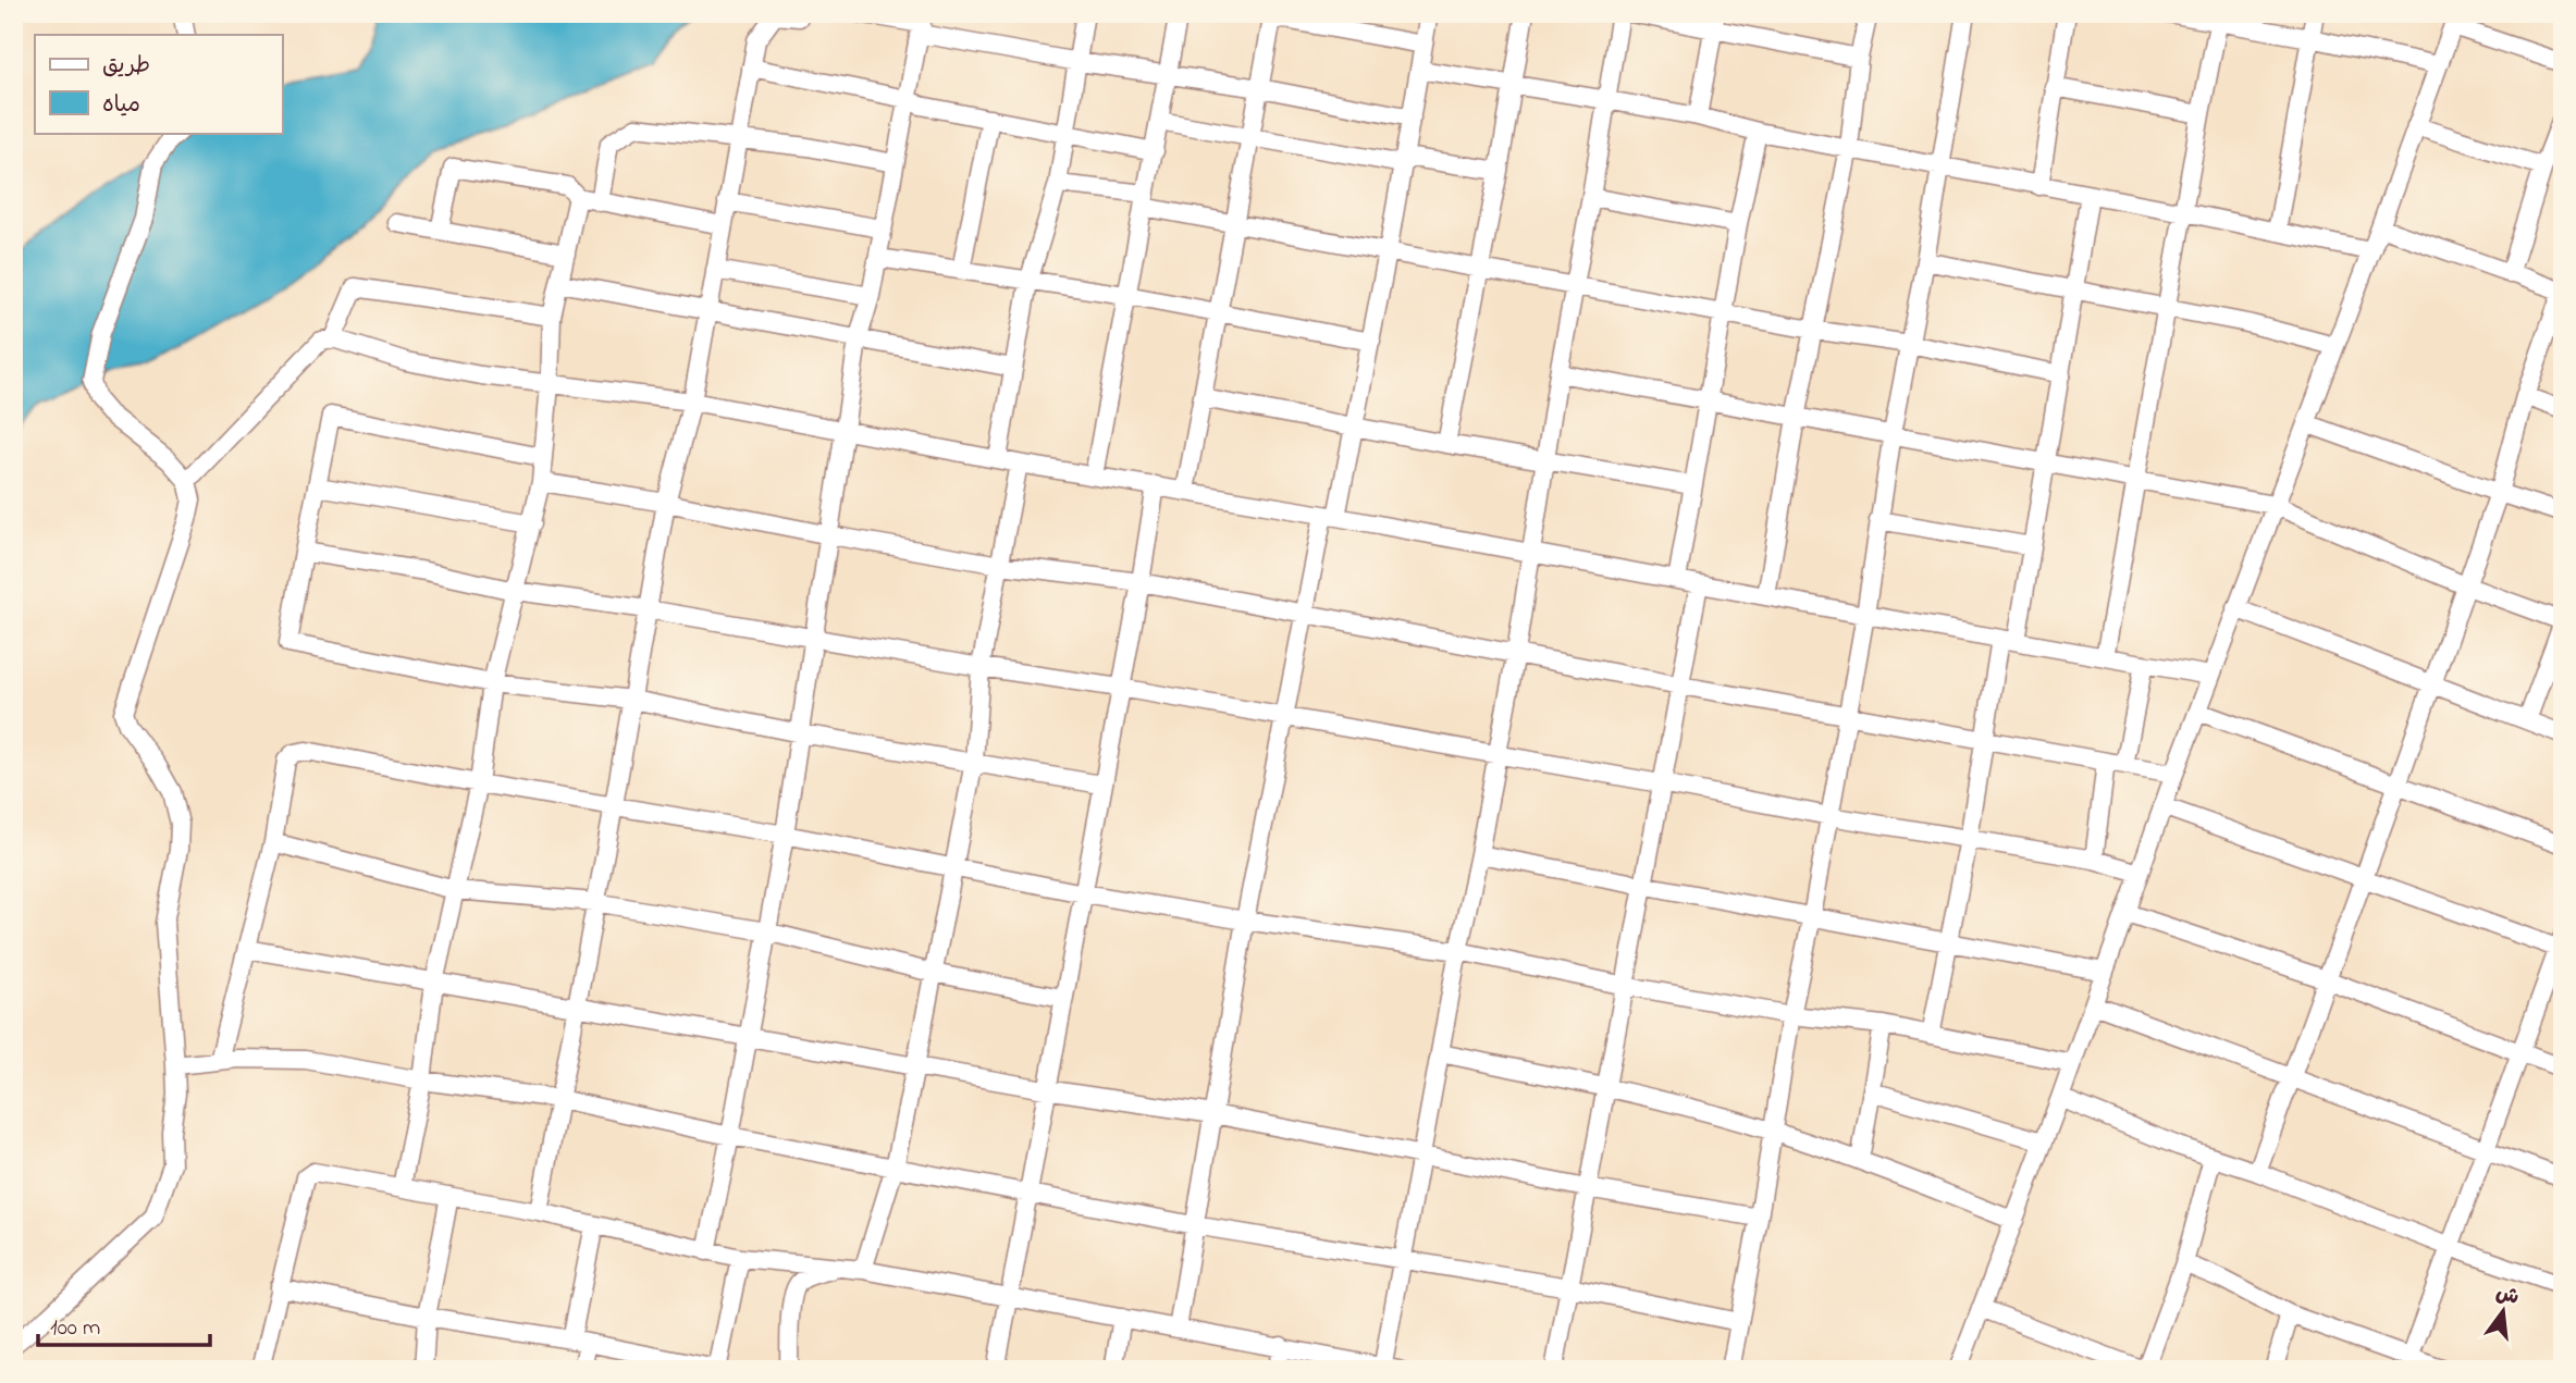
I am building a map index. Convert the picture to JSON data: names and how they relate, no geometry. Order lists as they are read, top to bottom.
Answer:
{
  "legend": ["طريق", "مياه"],
  "scale_bar": "100 m",
  "north": "top"
}
